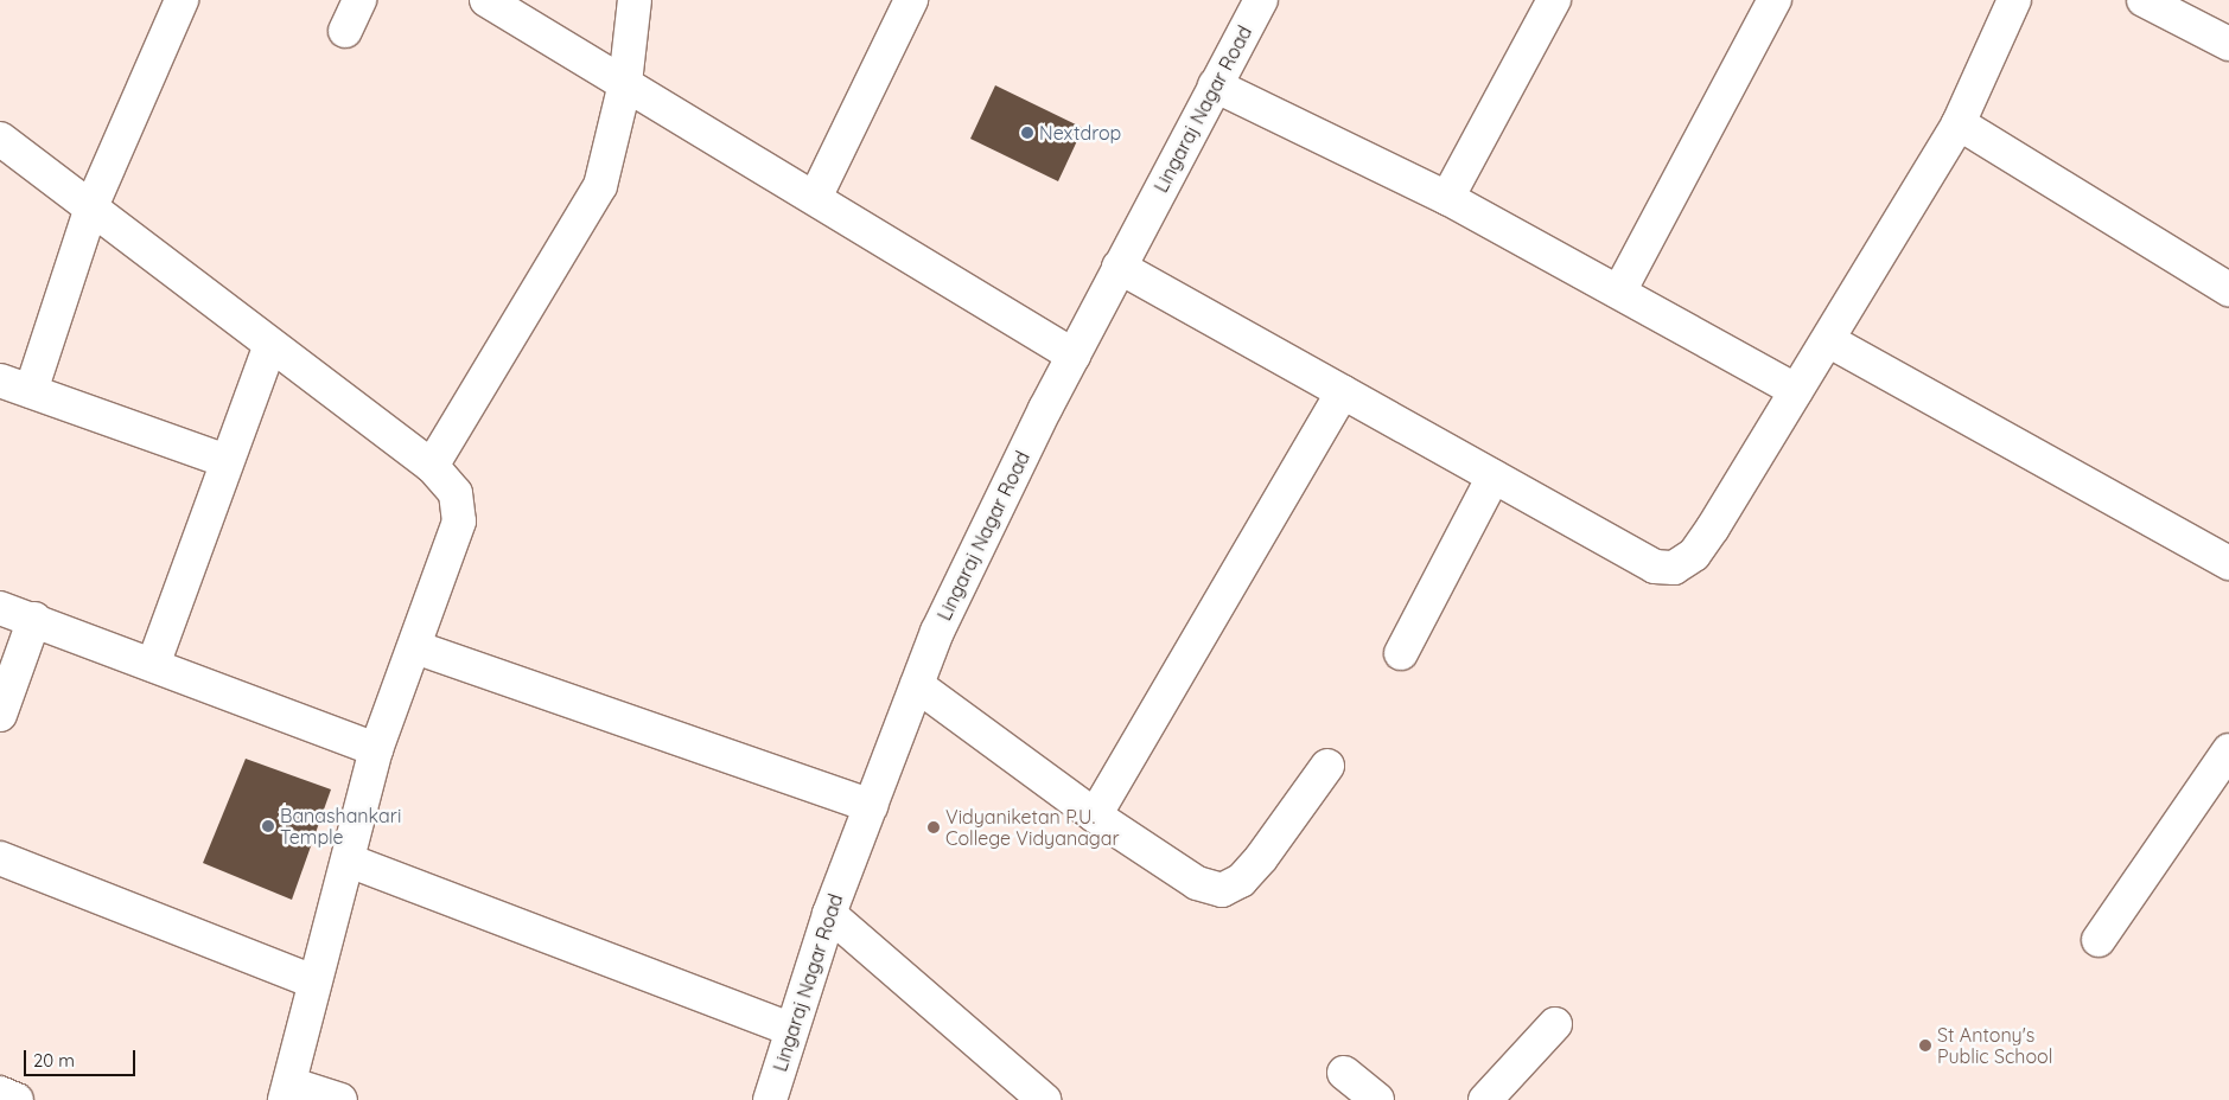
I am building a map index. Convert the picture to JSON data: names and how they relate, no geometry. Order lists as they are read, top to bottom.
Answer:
{
  "streets": {
    "street": ["Lingaraj Nagar Road"]
  },
  "places": [
    "Nextdrop",
    "Banashankari Temple",
    "Vidyaniketan P.U. College Vidyanagar",
    "St Antony's Public School"
  ],
  "scale_bar": "20 m"
}
